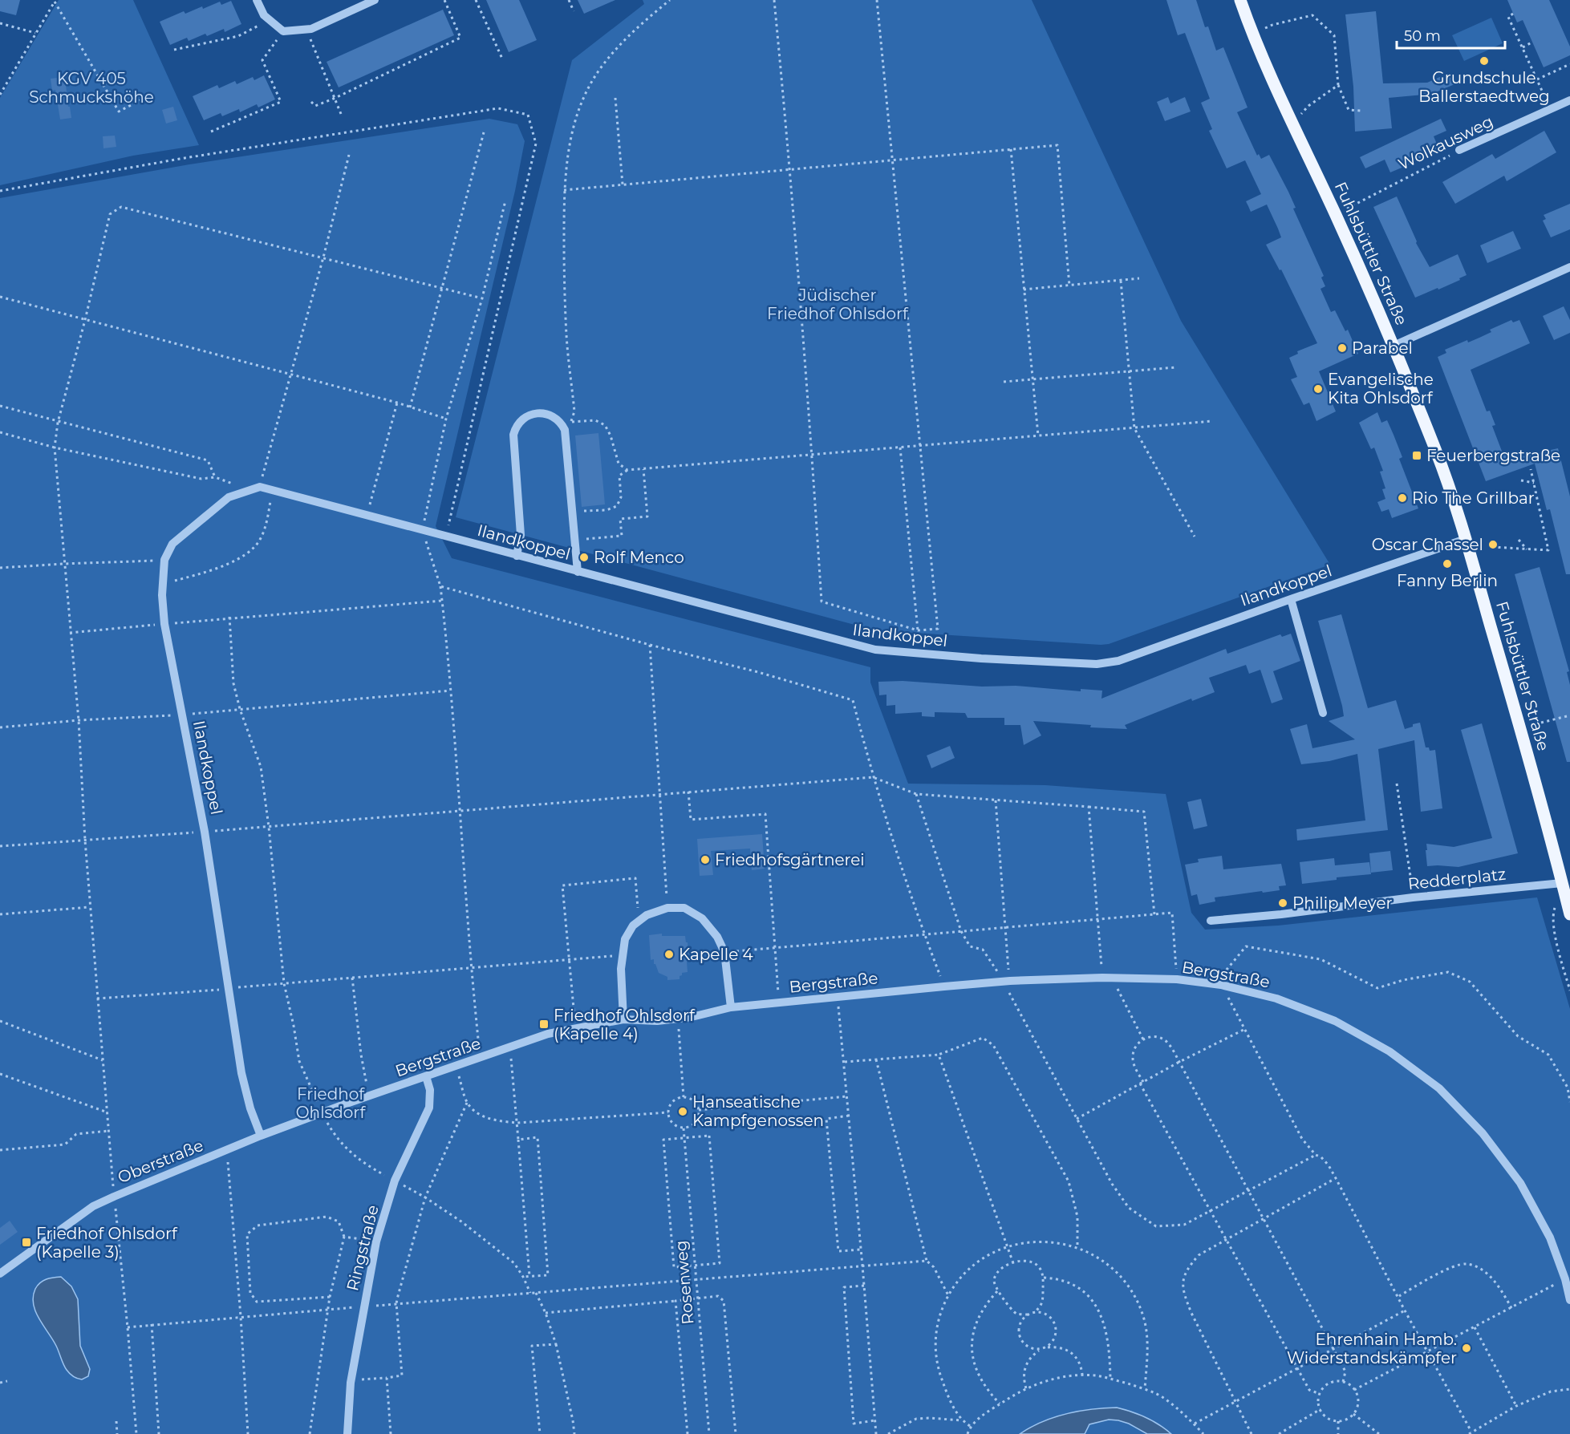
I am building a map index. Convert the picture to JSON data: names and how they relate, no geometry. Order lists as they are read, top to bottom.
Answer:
{
  "streets": {
    "main road": ["Fuhlsbüttler Straße"],
    "street": [
      "Wolkausweg",
      "Ilandkoppel",
      "Redderplatz",
      "Bergstraße",
      "Oberstraße",
      "Ringstraße"
    ],
    "path": ["Rosenweg"]
  },
  "crossings": [
    ["Wolkausweg", "Fuhlsbüttler Straße"],
    ["Fuhlsbüttler Straße", "Ilandkoppel"],
    ["Fuhlsbüttler Straße", "Redderplatz"],
    ["Ilandkoppel", "Oberstraße"],
    ["Bergstraße", "Oberstraße"],
    ["Bergstraße", "Ringstraße"]
  ],
  "parks": ["KGV 405 Schmuckshöhe", "Jüdischer Friedhof Ohlsdorf", "Friedhof Ohlsdorf"],
  "places": {
    "other": [
      "Grundschule Ballerstaedtweg",
      "Parabel",
      "Evangelische Kita Ohlsdorf",
      "Rio The Grillbar",
      "Oscar Chassel",
      "Rolf Menco",
      "Fanny Berlin",
      "Friedhofsgärtnerei",
      "Philip Meyer",
      "Kapelle 4",
      "Hanseatische Kampfgenossen",
      "Ehrenhain Hamb. Widerstandskämpfer"
    ],
    "transit": ["Feuerbergstraße", "Friedhof Ohlsdorf (Kapelle 4)", "Friedhof Ohlsdorf (Kapelle 3)"]
  },
  "scale_bar": "50 m"
}
